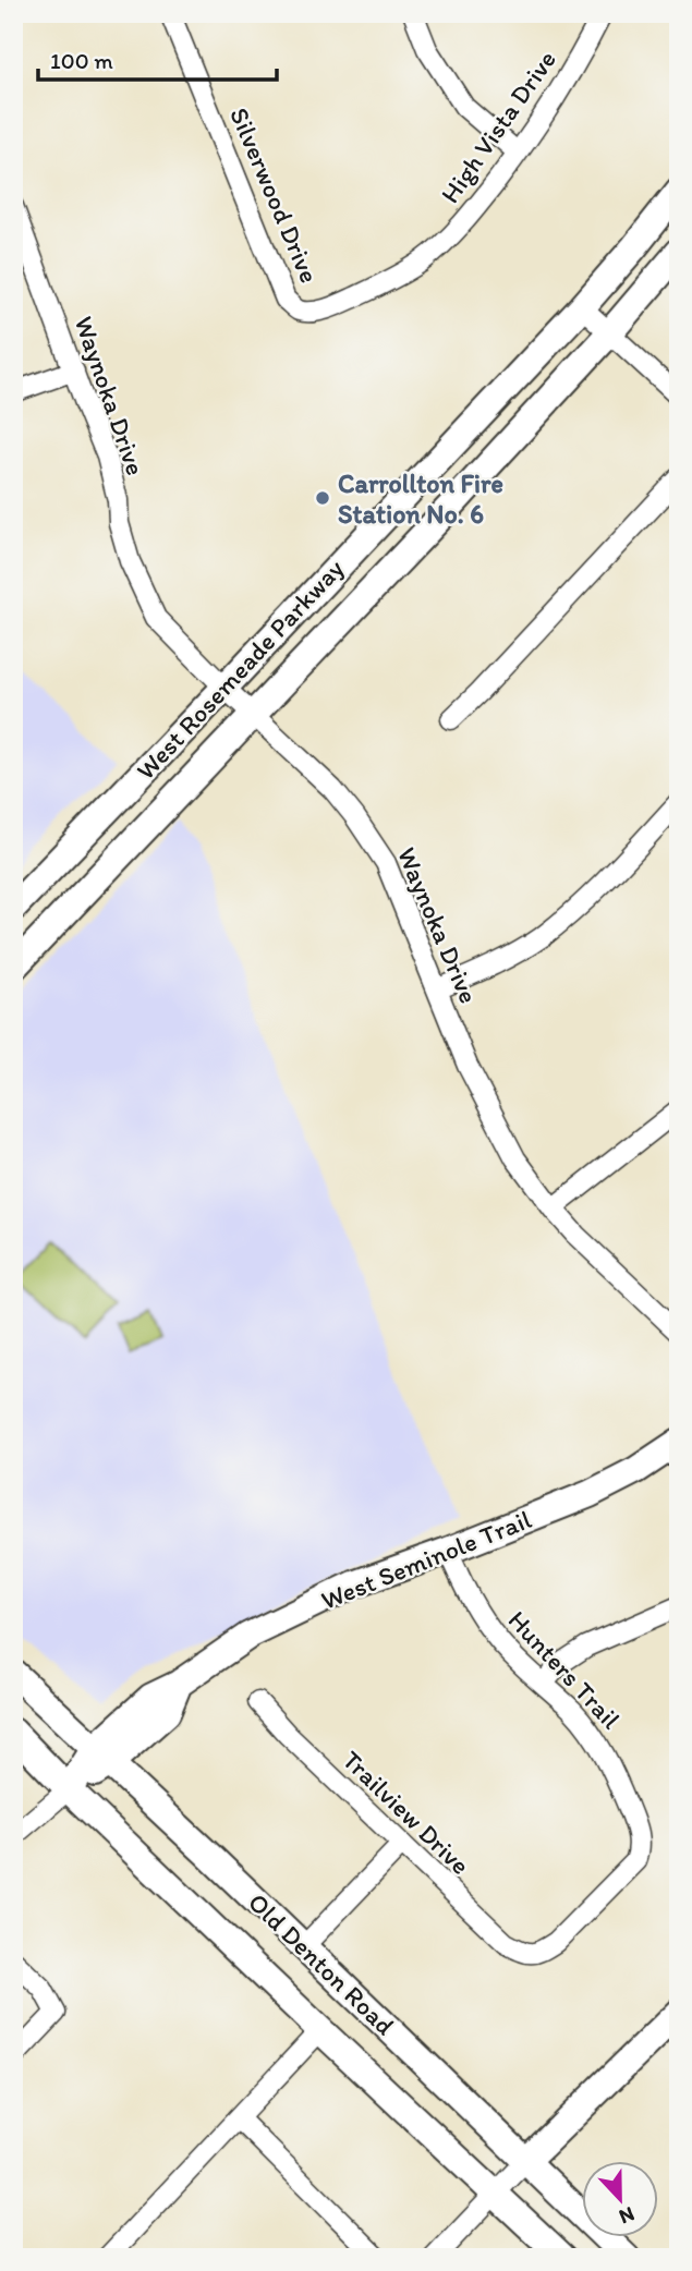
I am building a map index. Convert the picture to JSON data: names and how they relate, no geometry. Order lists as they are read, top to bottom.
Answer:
{
  "streets": {
    "main road": ["West Rosemeade Parkway", "West Seminole Trail", "Old Denton Road"],
    "street": [
      "High Vista Drive",
      "Silverwood Drive",
      "Waynoka Drive",
      "Hunters Trail",
      "Trailview Drive"
    ]
  },
  "crossings": [
    ["High Vista Drive", "Silverwood Drive"],
    ["Waynoka Drive", "West Rosemeade Parkway"],
    ["West Seminole Trail", "Hunters Trail"],
    ["West Seminole Trail", "Old Denton Road"],
    ["Hunters Trail", "Trailview Drive"]
  ],
  "places": ["Carrollton Fire Station No. 6"],
  "scale_bar": "100 m",
  "north": "bottom"
}
